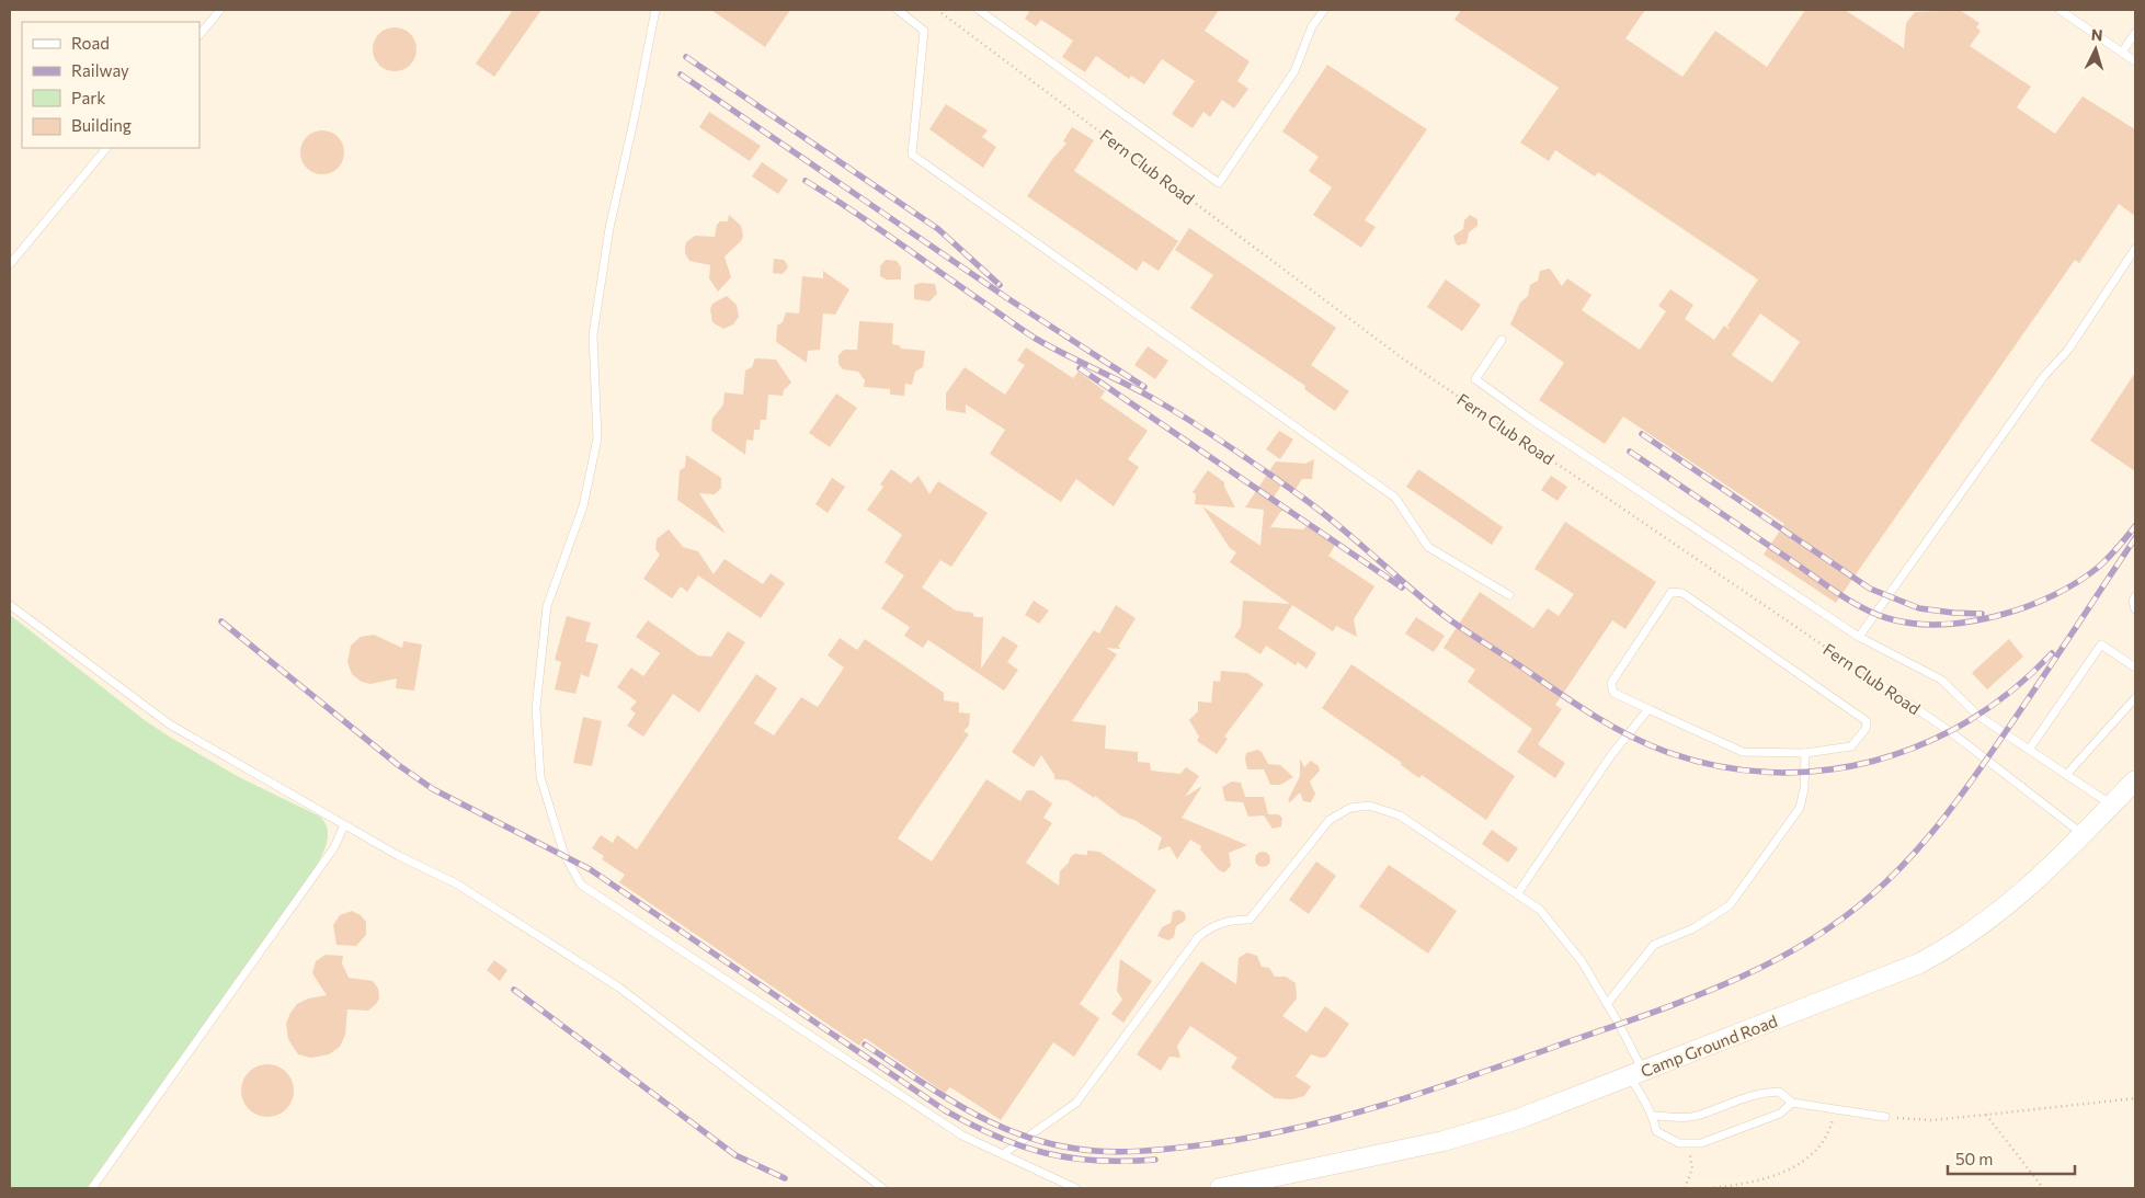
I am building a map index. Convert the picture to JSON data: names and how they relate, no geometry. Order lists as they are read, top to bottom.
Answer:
{
  "streets": {
    "street": ["Camp Ground Road"],
    "lane": ["Fern Club Road"]
  },
  "crossings": [
    ["Fern Club Road", "Camp Ground Road"]
  ],
  "legend": [
    "Road",
    "Railway",
    "Park",
    "Building"
  ],
  "scale_bar": "50 m",
  "north": "top"
}
